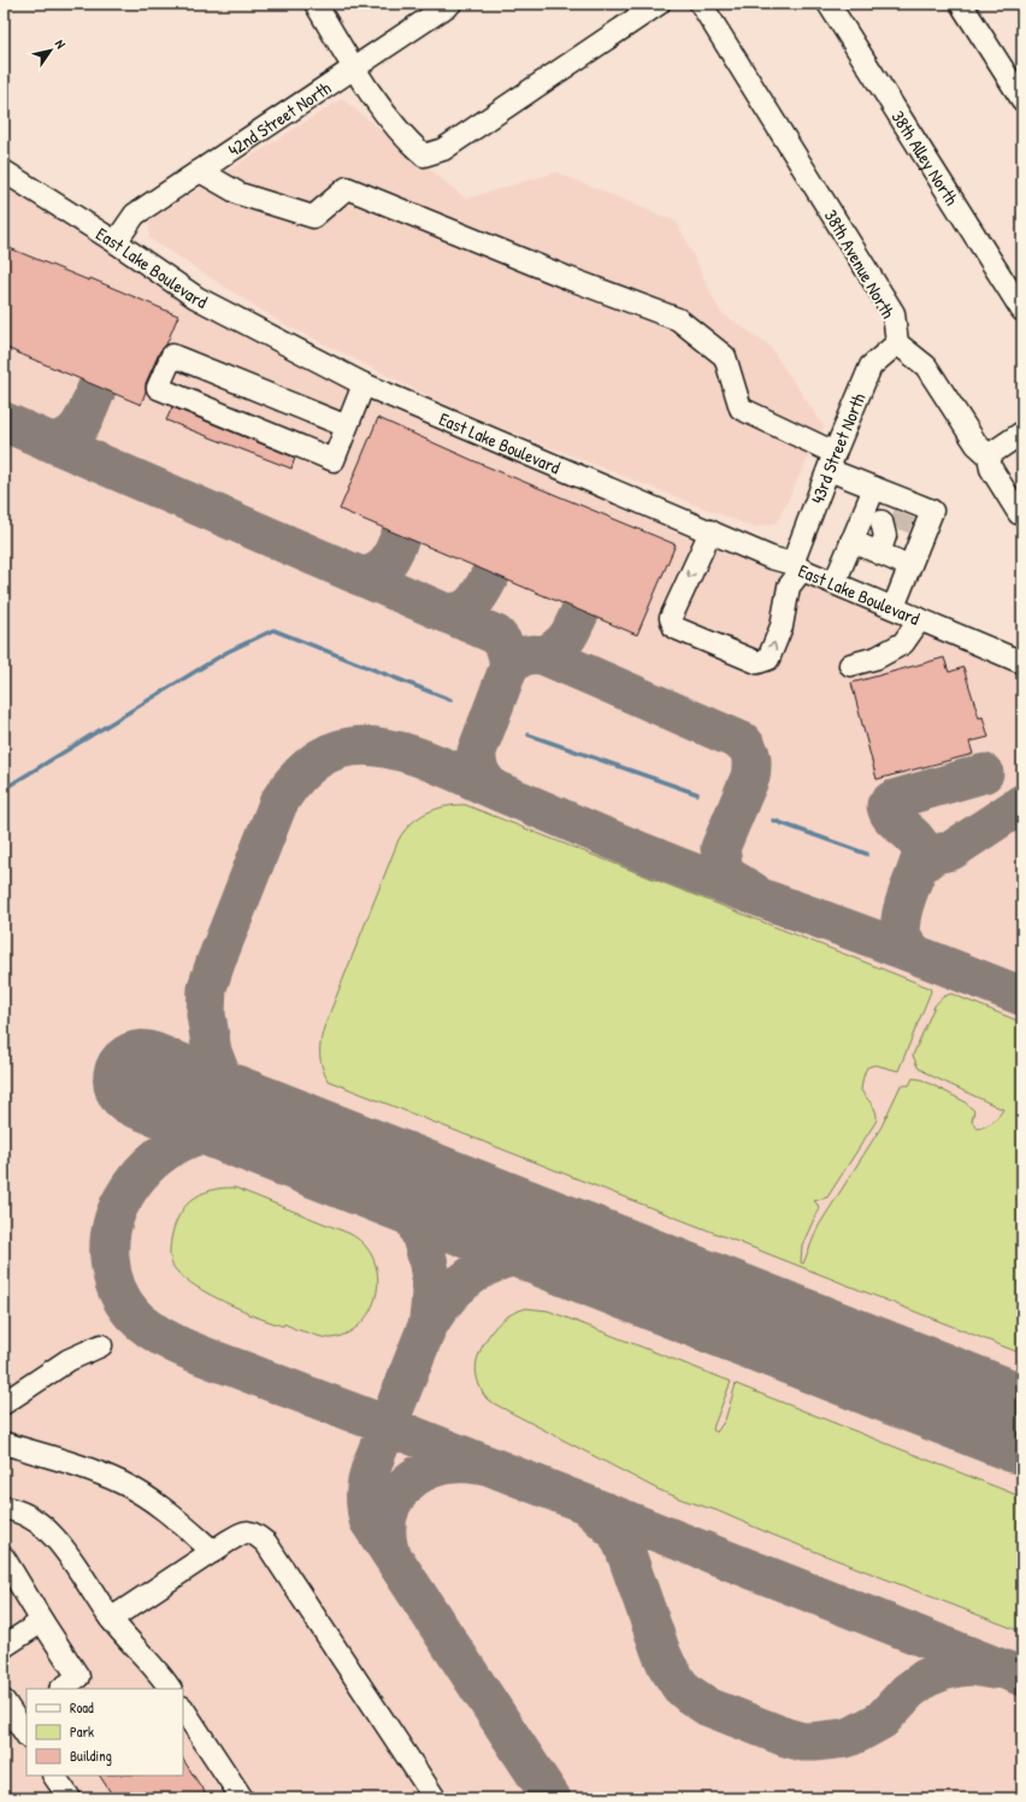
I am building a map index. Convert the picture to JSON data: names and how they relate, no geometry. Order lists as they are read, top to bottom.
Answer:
{
  "streets": {
    "street": [
      "42nd Street North",
      "38th Alley North",
      "38th Avenue North",
      "East Lake Boulevard",
      "43rd Street North"
    ]
  },
  "crossings": [
    ["42nd Street North", "East Lake Boulevard"],
    ["38th Avenue North", "43rd Street North"],
    ["East Lake Boulevard", "43rd Street North"]
  ],
  "legend": ["Road", "Park", "Building"],
  "north": "top right"
}
